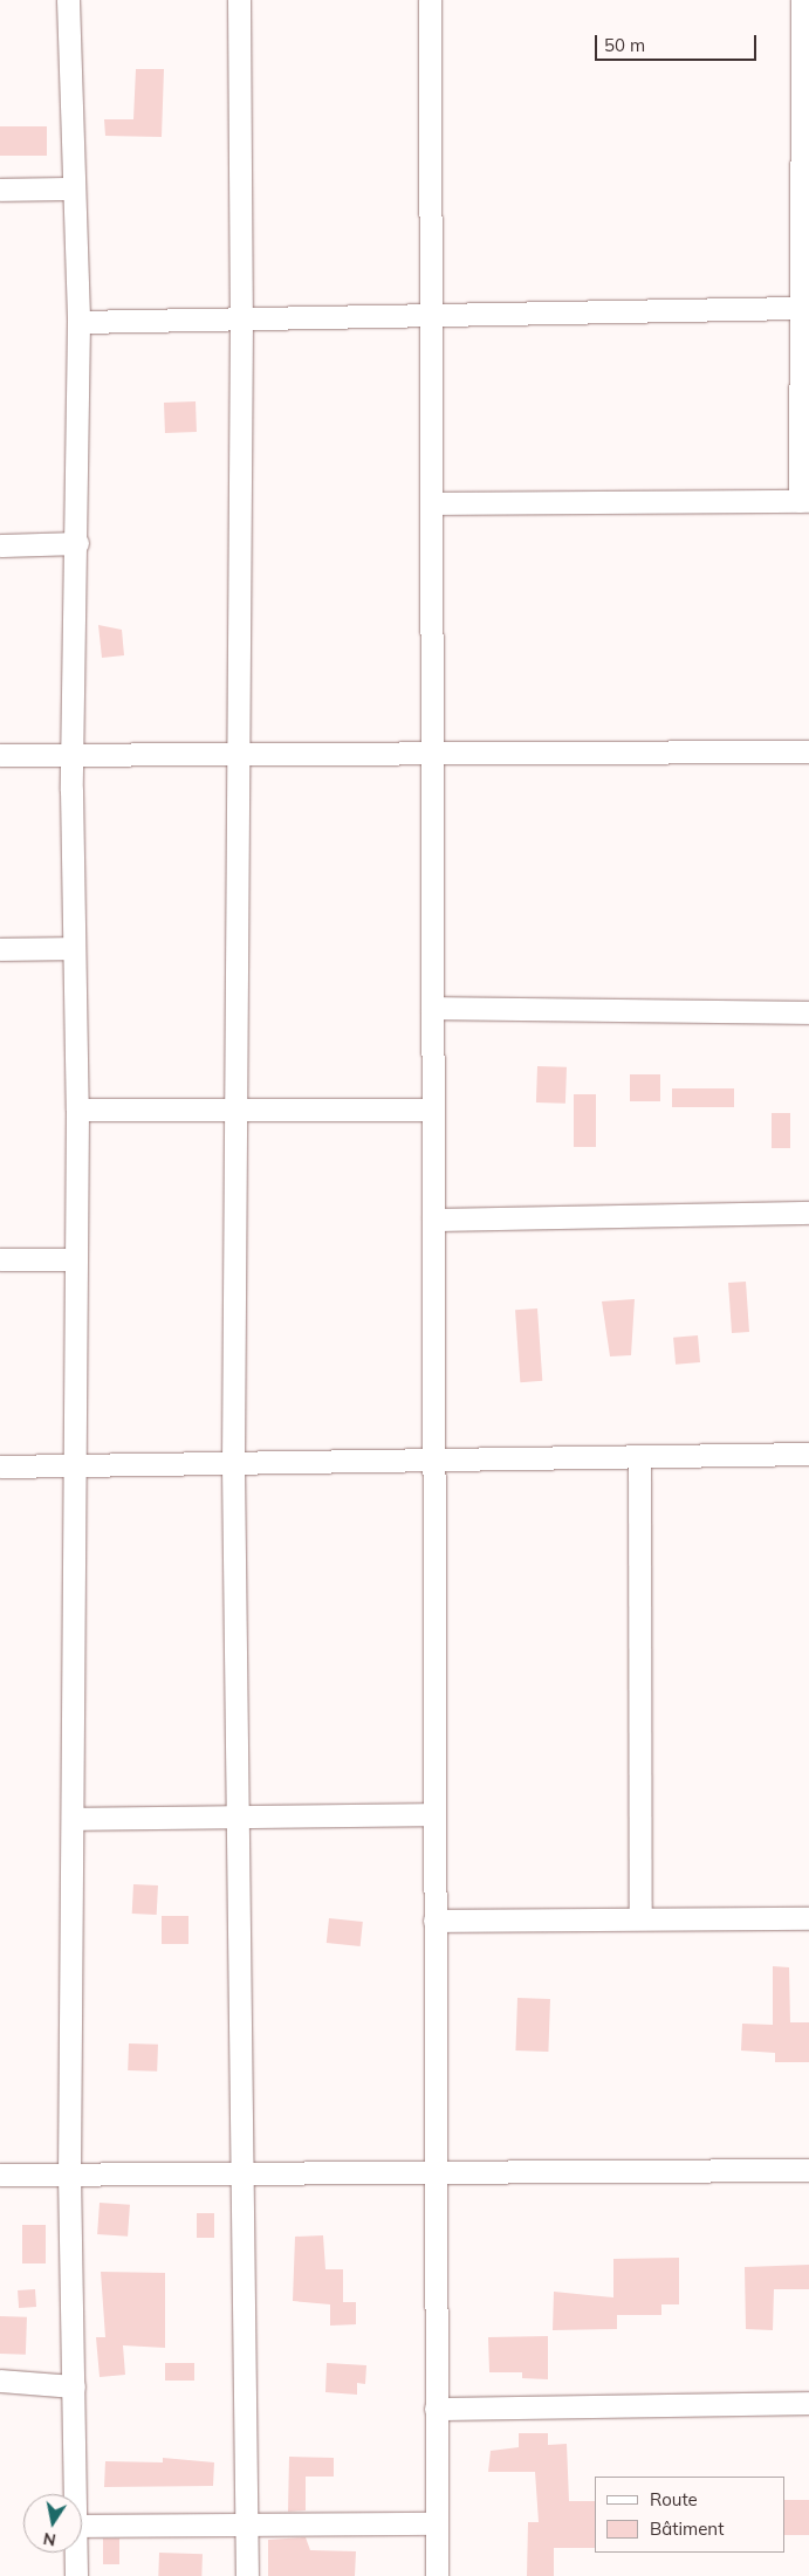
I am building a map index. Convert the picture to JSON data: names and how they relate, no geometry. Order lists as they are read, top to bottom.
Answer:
{
  "legend": ["Route", "Bâtiment"],
  "scale_bar": "50 m",
  "north": "bottom"
}
